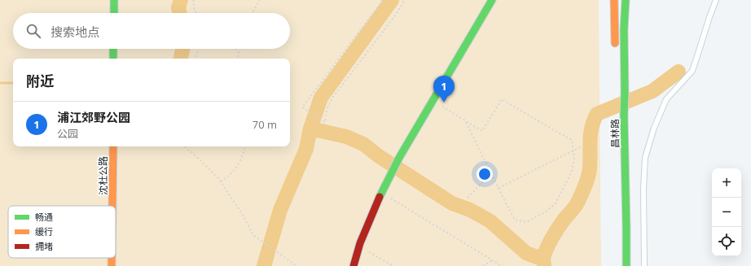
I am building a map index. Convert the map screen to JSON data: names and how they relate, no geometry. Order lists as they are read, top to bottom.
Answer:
{
  "streets": {
    "street": ["昌林路", "沈杜公路"]
  },
  "legend": ["畅通", "缓行", "拥堵"],
  "page": {
    "search": "搜索地点",
    "heading": "附近",
    "pins": "1",
    "list": [
      {
        "mark": "1",
        "name": "浦江郊野公园",
        "note": "公园",
        "value": "70 m"
      }
    ],
    "map_buttons": ["+", "−"]
  }
}
